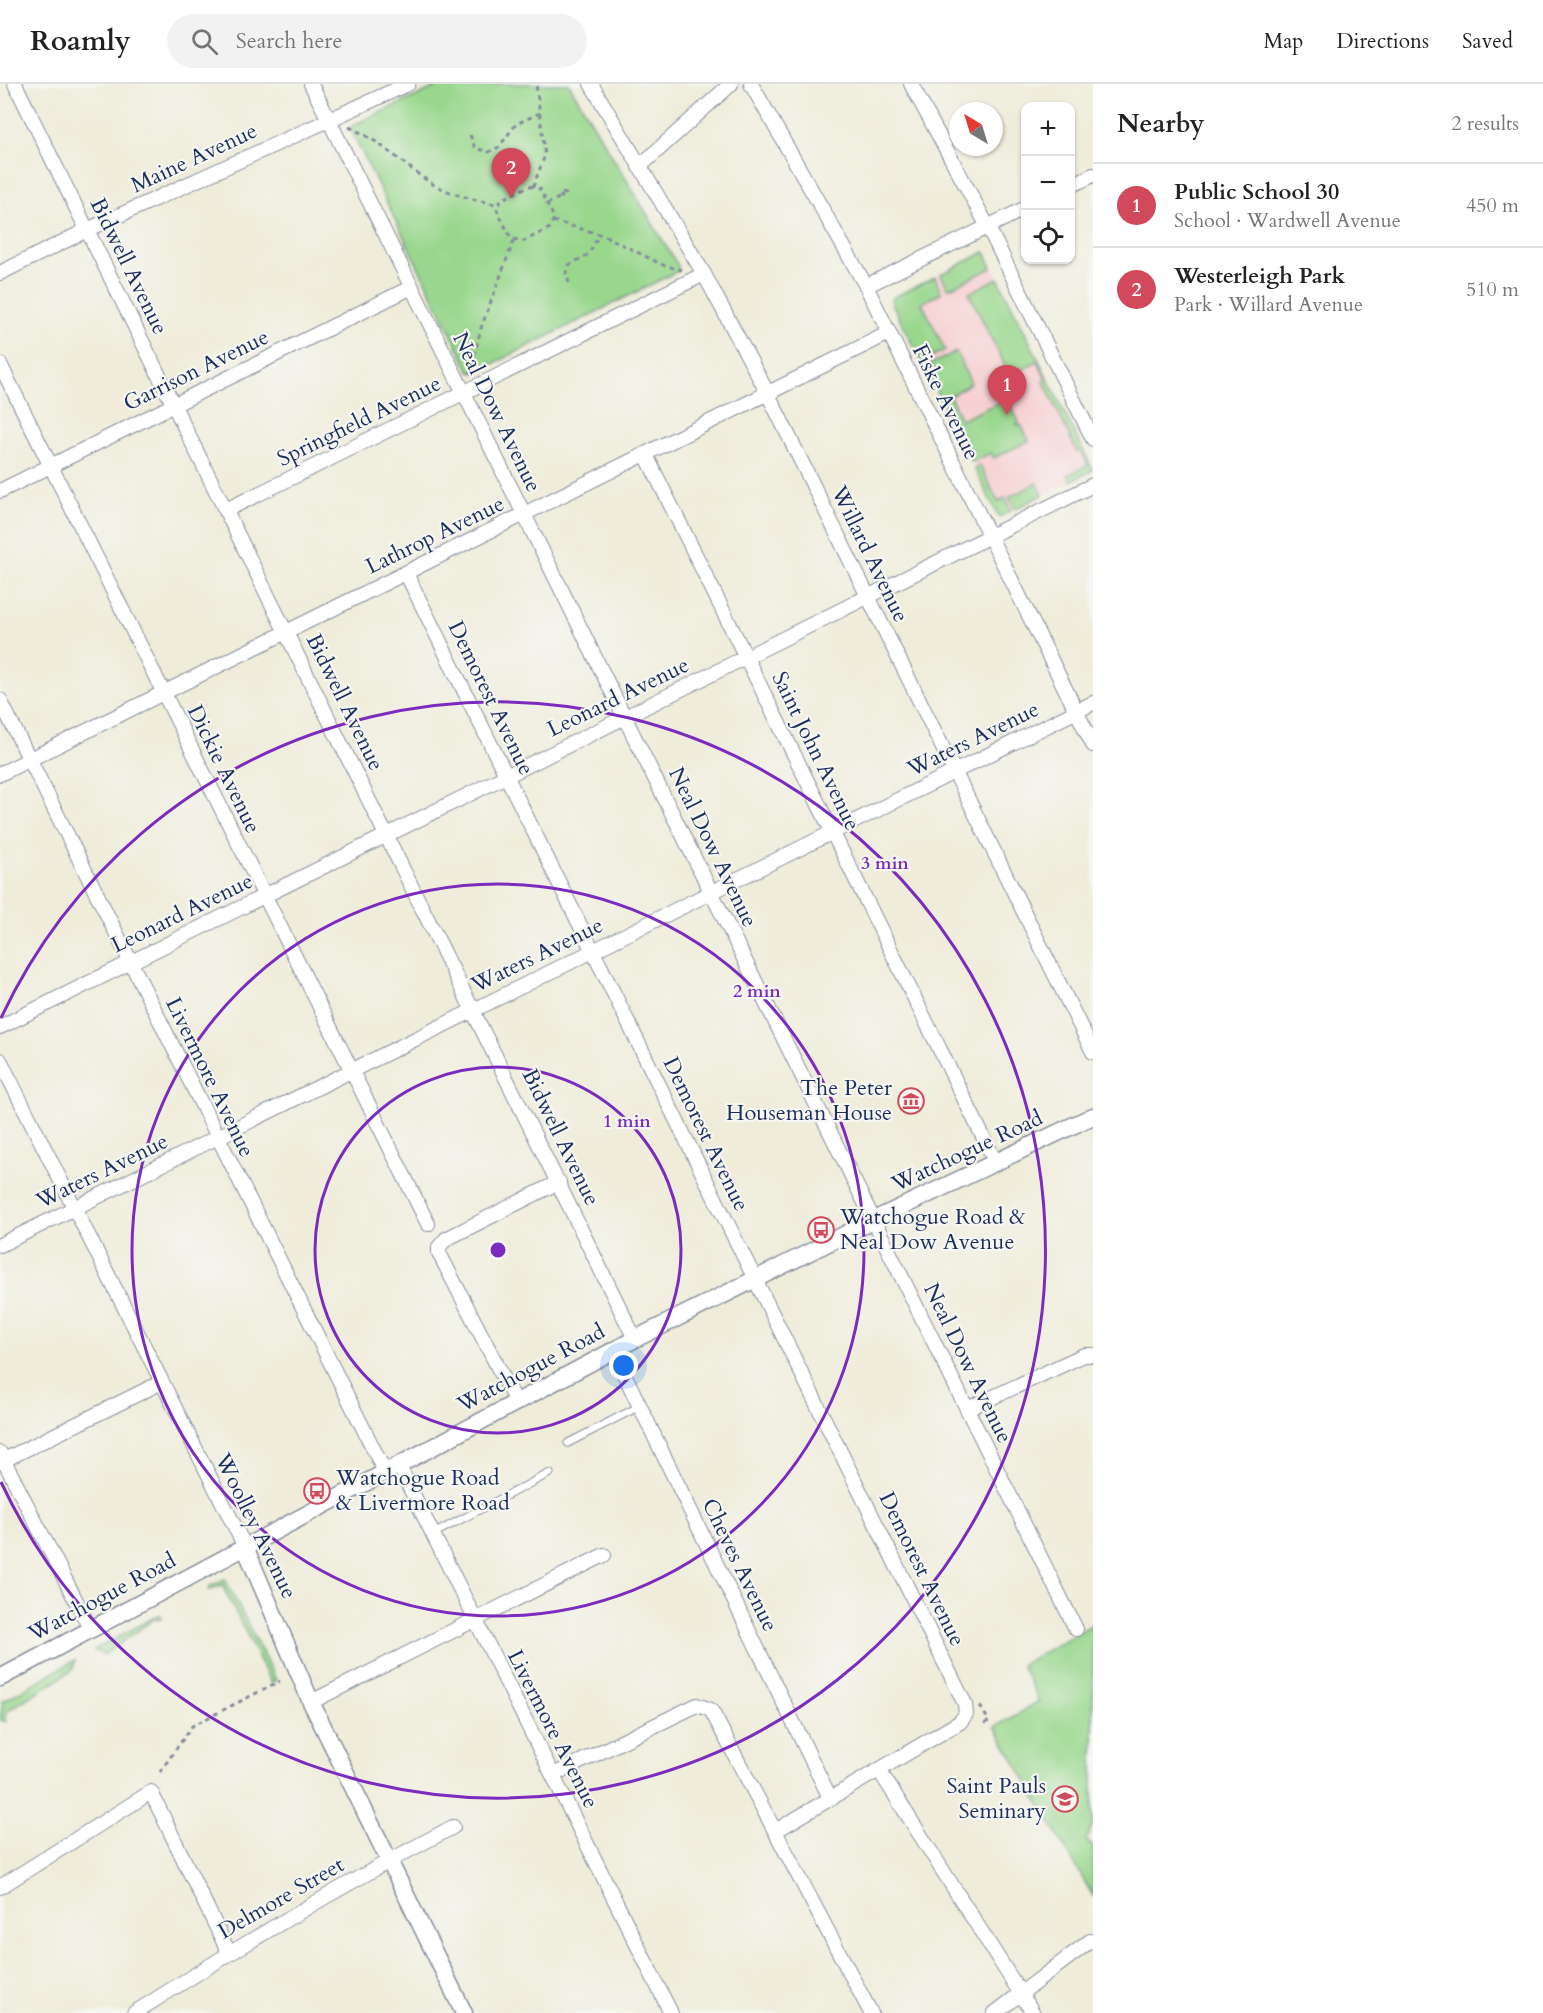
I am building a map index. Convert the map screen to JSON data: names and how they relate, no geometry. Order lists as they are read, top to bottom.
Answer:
{
  "streets": {
    "street": [
      "Maine Avenue",
      "Bidwell Avenue",
      "Garrison Avenue",
      "Fiske Avenue",
      "Neal Dow Avenue",
      "Springfield Avenue",
      "Lathrop Avenue",
      "Willard Avenue",
      "Leonard Avenue",
      "Demorest Avenue",
      "Waters Avenue",
      "Saint John Avenue",
      "Dickie Avenue",
      "Livermore Avenue",
      "Watchogue Road",
      "Woolley Avenue",
      "Cheves Avenue",
      "Delmore Street"
    ]
  },
  "crossings": [
    ["Maine Avenue", "Bidwell Avenue"],
    ["Maine Avenue", "Neal Dow Avenue"],
    ["Bidwell Avenue", "Garrison Avenue"],
    ["Bidwell Avenue", "Springfield Avenue"],
    ["Bidwell Avenue", "Lathrop Avenue"],
    ["Bidwell Avenue", "Leonard Avenue"],
    ["Bidwell Avenue", "Waters Avenue"],
    ["Bidwell Avenue", "Watchogue Road"],
    ["Garrison Avenue", "Neal Dow Avenue"],
    ["Garrison Avenue", "Dickie Avenue"],
    ["Fiske Avenue", "Lathrop Avenue"],
    ["Fiske Avenue", "Leonard Avenue"],
    ["Fiske Avenue", "Waters Avenue"],
    ["Neal Dow Avenue", "Springfield Avenue"],
    ["Neal Dow Avenue", "Lathrop Avenue"],
    ["Neal Dow Avenue", "Leonard Avenue"],
    ["Neal Dow Avenue", "Waters Avenue"],
    ["Neal Dow Avenue", "Watchogue Road"],
    ["Springfield Avenue", "Willard Avenue"],
    ["Lathrop Avenue", "Willard Avenue"],
    ["Lathrop Avenue", "Demorest Avenue"],
    ["Lathrop Avenue", "Saint John Avenue"],
    ["Lathrop Avenue", "Dickie Avenue"],
    ["Lathrop Avenue", "Livermore Avenue"],
    ["Willard Avenue", "Leonard Avenue"],
    ["Willard Avenue", "Waters Avenue"],
    ["Leonard Avenue", "Demorest Avenue"],
    ["Leonard Avenue", "Saint John Avenue"],
    ["Leonard Avenue", "Dickie Avenue"],
    ["Leonard Avenue", "Livermore Avenue"],
    ["Demorest Avenue", "Waters Avenue"],
    ["Demorest Avenue", "Watchogue Road"],
    ["Waters Avenue", "Saint John Avenue"],
    ["Waters Avenue", "Dickie Avenue"],
    ["Waters Avenue", "Livermore Avenue"],
    ["Waters Avenue", "Woolley Avenue"],
    ["Saint John Avenue", "Watchogue Road"],
    ["Livermore Avenue", "Watchogue Road"],
    ["Watchogue Road", "Woolley Avenue"],
    ["Watchogue Road", "Cheves Avenue"],
    ["Woolley Avenue", "Delmore Street"]
  ],
  "places": {
    "museum": ["The Peter Houseman House"],
    "bus stop": ["Watchogue Road & Neal Dow Avenue", "Watchogue Road & Livermore Road"],
    "school or university": ["Saint Pauls Seminary"]
  },
  "north": "top left",
  "page": {
    "header": "Roamly",
    "search": "Search here",
    "nav": ["Map", "Directions", "Saved"],
    "heading": ["Nearby", "2 results"],
    "map_buttons": ["+", "−"],
    "pins": ["2", "1"],
    "list": [
      {
        "mark": "1",
        "name": "Public School 30",
        "note": "School · Wardwell Avenue",
        "value": "450 m"
      },
      {
        "mark": "2",
        "name": "Westerleigh Park",
        "note": "Park · Willard Avenue",
        "value": "510 m"
      }
    ]
  },
  "rings": ["3 min", "2 min", "1 min"]
}
